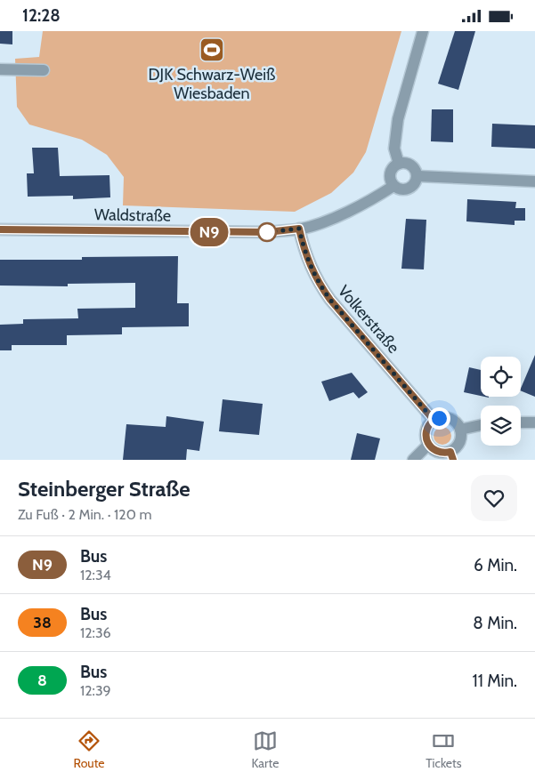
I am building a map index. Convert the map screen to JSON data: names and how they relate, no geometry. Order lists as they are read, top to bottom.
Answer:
{
  "streets": {
    "street": ["Waldstraße", "Volkerstraße"]
  },
  "crossings": [
    ["Waldstraße", "Volkerstraße"]
  ],
  "places": {
    "sports": ["DJK Schwarz-Weiß Wiesbaden"]
  },
  "lines": ["bus line N9"],
  "page": {
    "status": "12:28",
    "on_map": "N9",
    "heading": ["Steinberger Straße", "Zu Fuß · 2 Min. · 120 m"],
    "list": [
      {
        "mark": "N9",
        "name": "Bus",
        "note": "12:34",
        "value": "6 Min."
      },
      {
        "mark": "38",
        "name": "Bus",
        "note": "12:36",
        "value": "8 Min."
      },
      {
        "mark": "8",
        "name": "Bus",
        "note": "12:39",
        "value": "11 Min."
      }
    ],
    "tabs": ["Route", "Karte", "Tickets"]
  }
}
